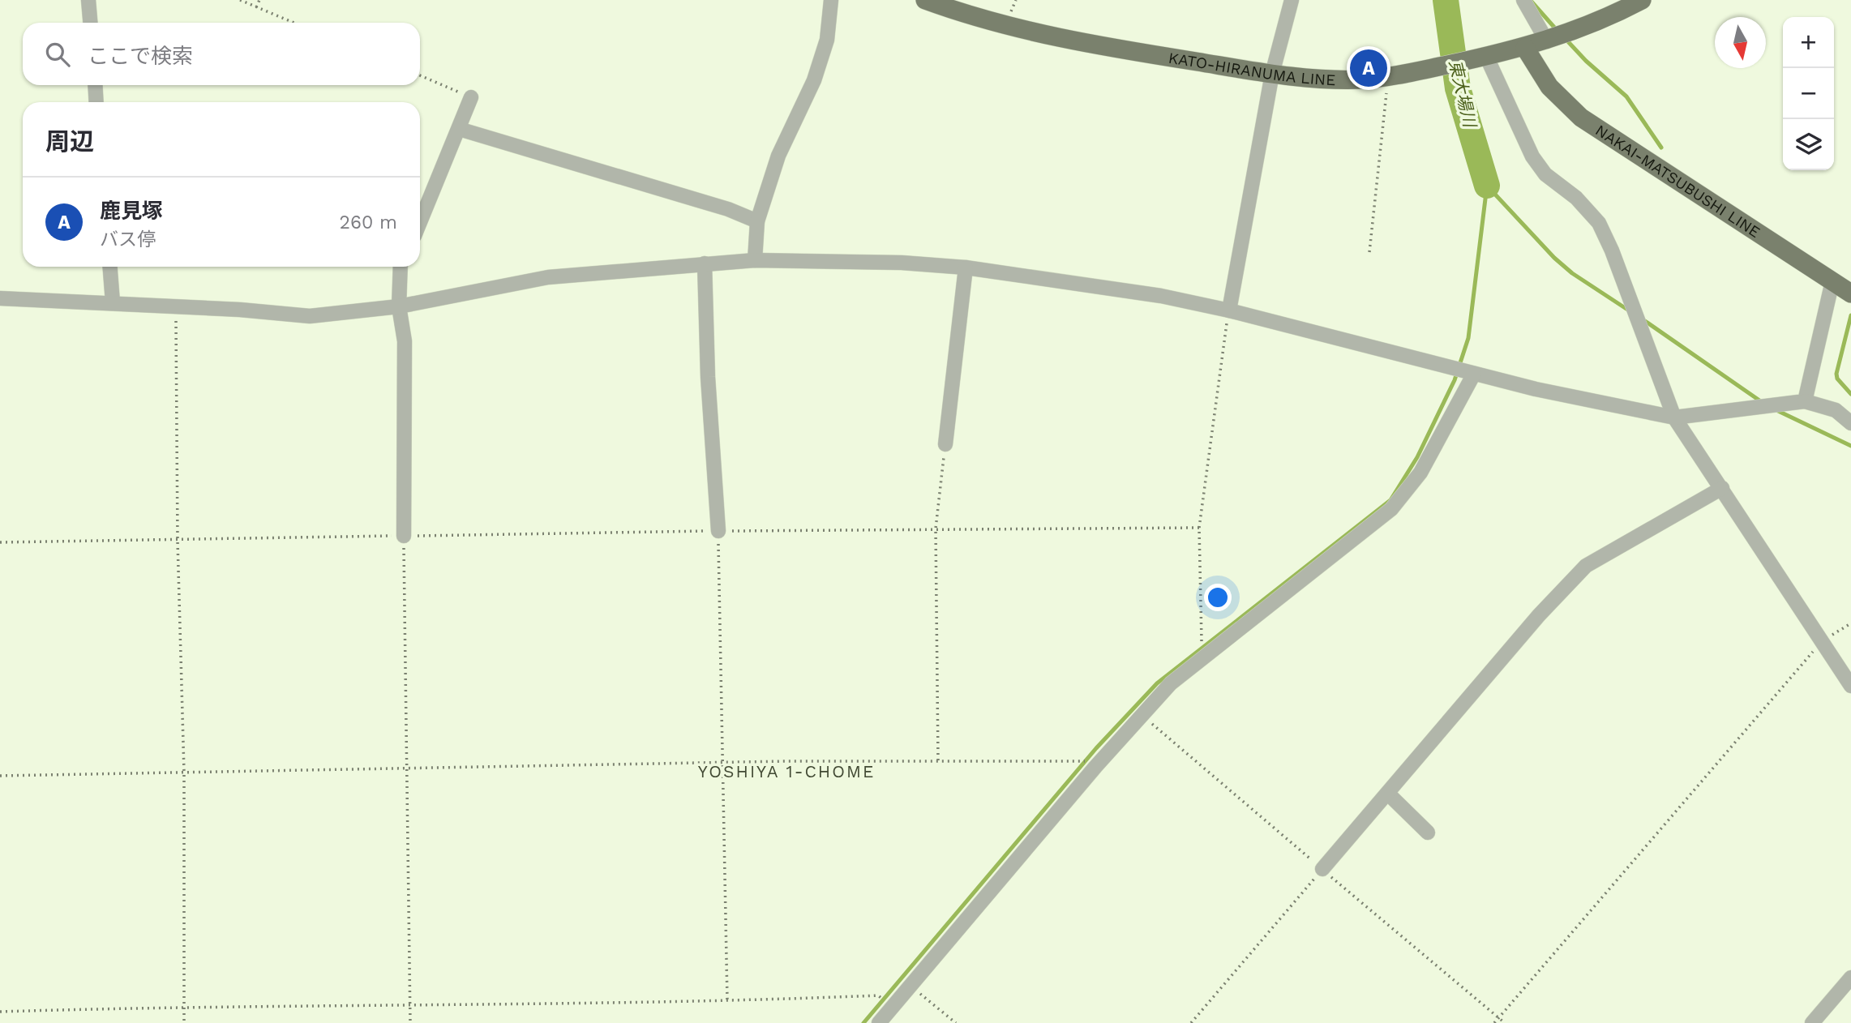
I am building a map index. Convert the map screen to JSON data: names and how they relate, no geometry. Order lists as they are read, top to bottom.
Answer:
{
  "streets": {
    "main road": ["KATO-HIRANUMA LINE", "NAKAI-MATSUBUSHI LINE"]
  },
  "crossings": [
    ["KATO-HIRANUMA LINE", "NAKAI-MATSUBUSHI LINE"]
  ],
  "districts": ["YOSHIYA 1-CHOME"],
  "water": ["東大場川"],
  "north": "bottom",
  "page": {
    "map_buttons": ["+", "−"],
    "search": "ここで検索",
    "pins": "A",
    "heading": "周辺",
    "list": [
      {
        "mark": "A",
        "name": "鹿見塚",
        "note": "バス停",
        "value": "260 m"
      }
    ]
  }
}
